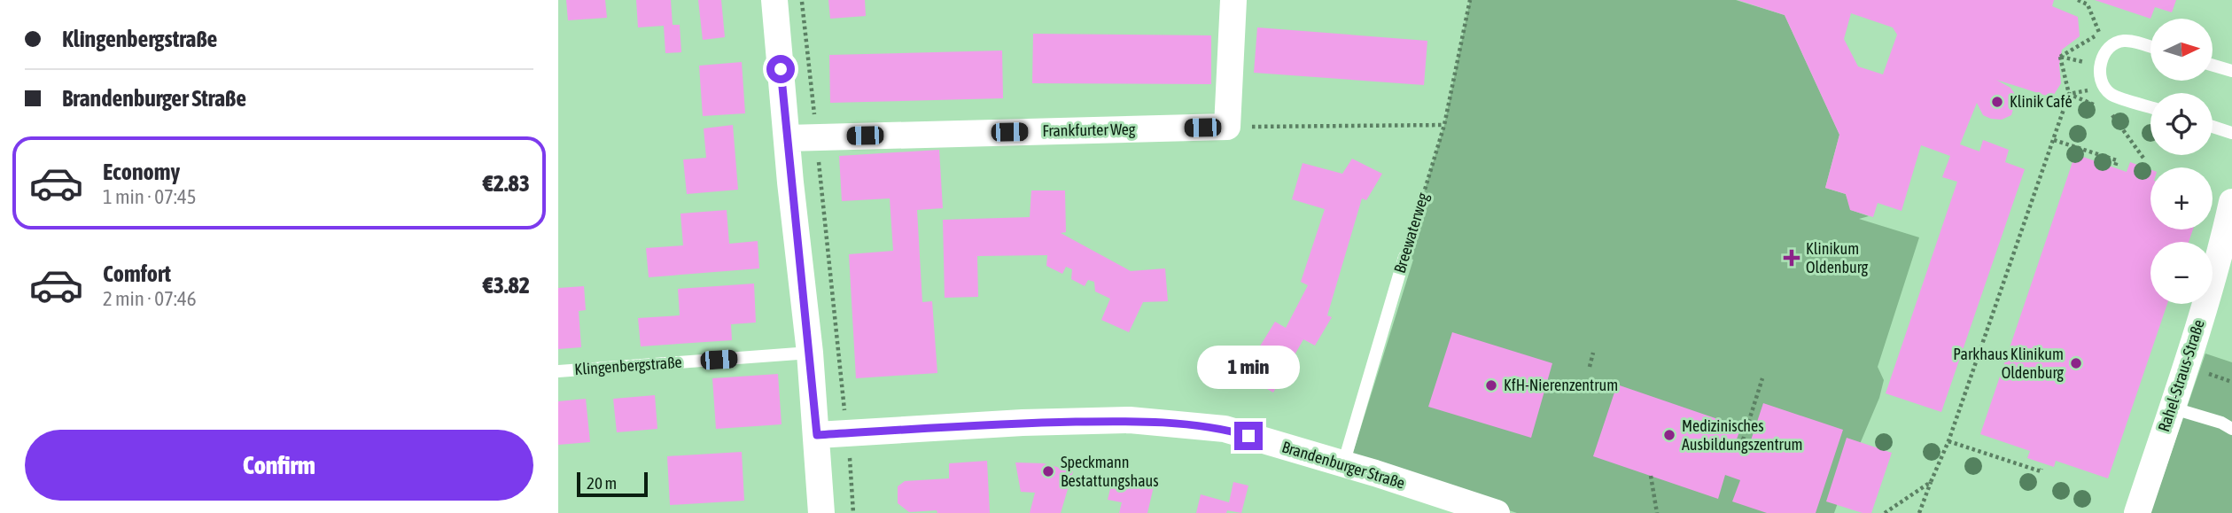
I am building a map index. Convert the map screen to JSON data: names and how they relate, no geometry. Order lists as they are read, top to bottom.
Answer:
{
  "streets": {
    "street": ["Frankfurter Weg", "Rahel-Straus-Straße", "Brandenburger Straße"],
    "lane": ["Breewaterweg", "Klingenbergstraße"]
  },
  "crossings": [
    ["Breewaterweg", "Brandenburger Straße"]
  ],
  "places": {
    "other": [
      "Klinik Café",
      "Parkhaus Klinikum Oldenburg",
      "KfH-Nierenzentrum",
      "Medizinisches Ausbildungszentrum",
      "Speckmann Bestattungshaus"
    ],
    "health": ["Klinikum Oldenburg"]
  },
  "scale_bar": "20 m",
  "north": "right",
  "page": {
    "banner": ["Klingenbergstraße", "Brandenburger Straße"],
    "map_buttons": ["+", "−"],
    "list": [
      {
        "name": "Economy",
        "note": "1 min · 07:45",
        "value": "€2.83"
      },
      {
        "name": "Comfort",
        "note": "2 min · 07:46",
        "value": "€3.82"
      }
    ],
    "bubble": "1 min",
    "buttons": "Confirm",
    "scale": "20 m"
  }
}
